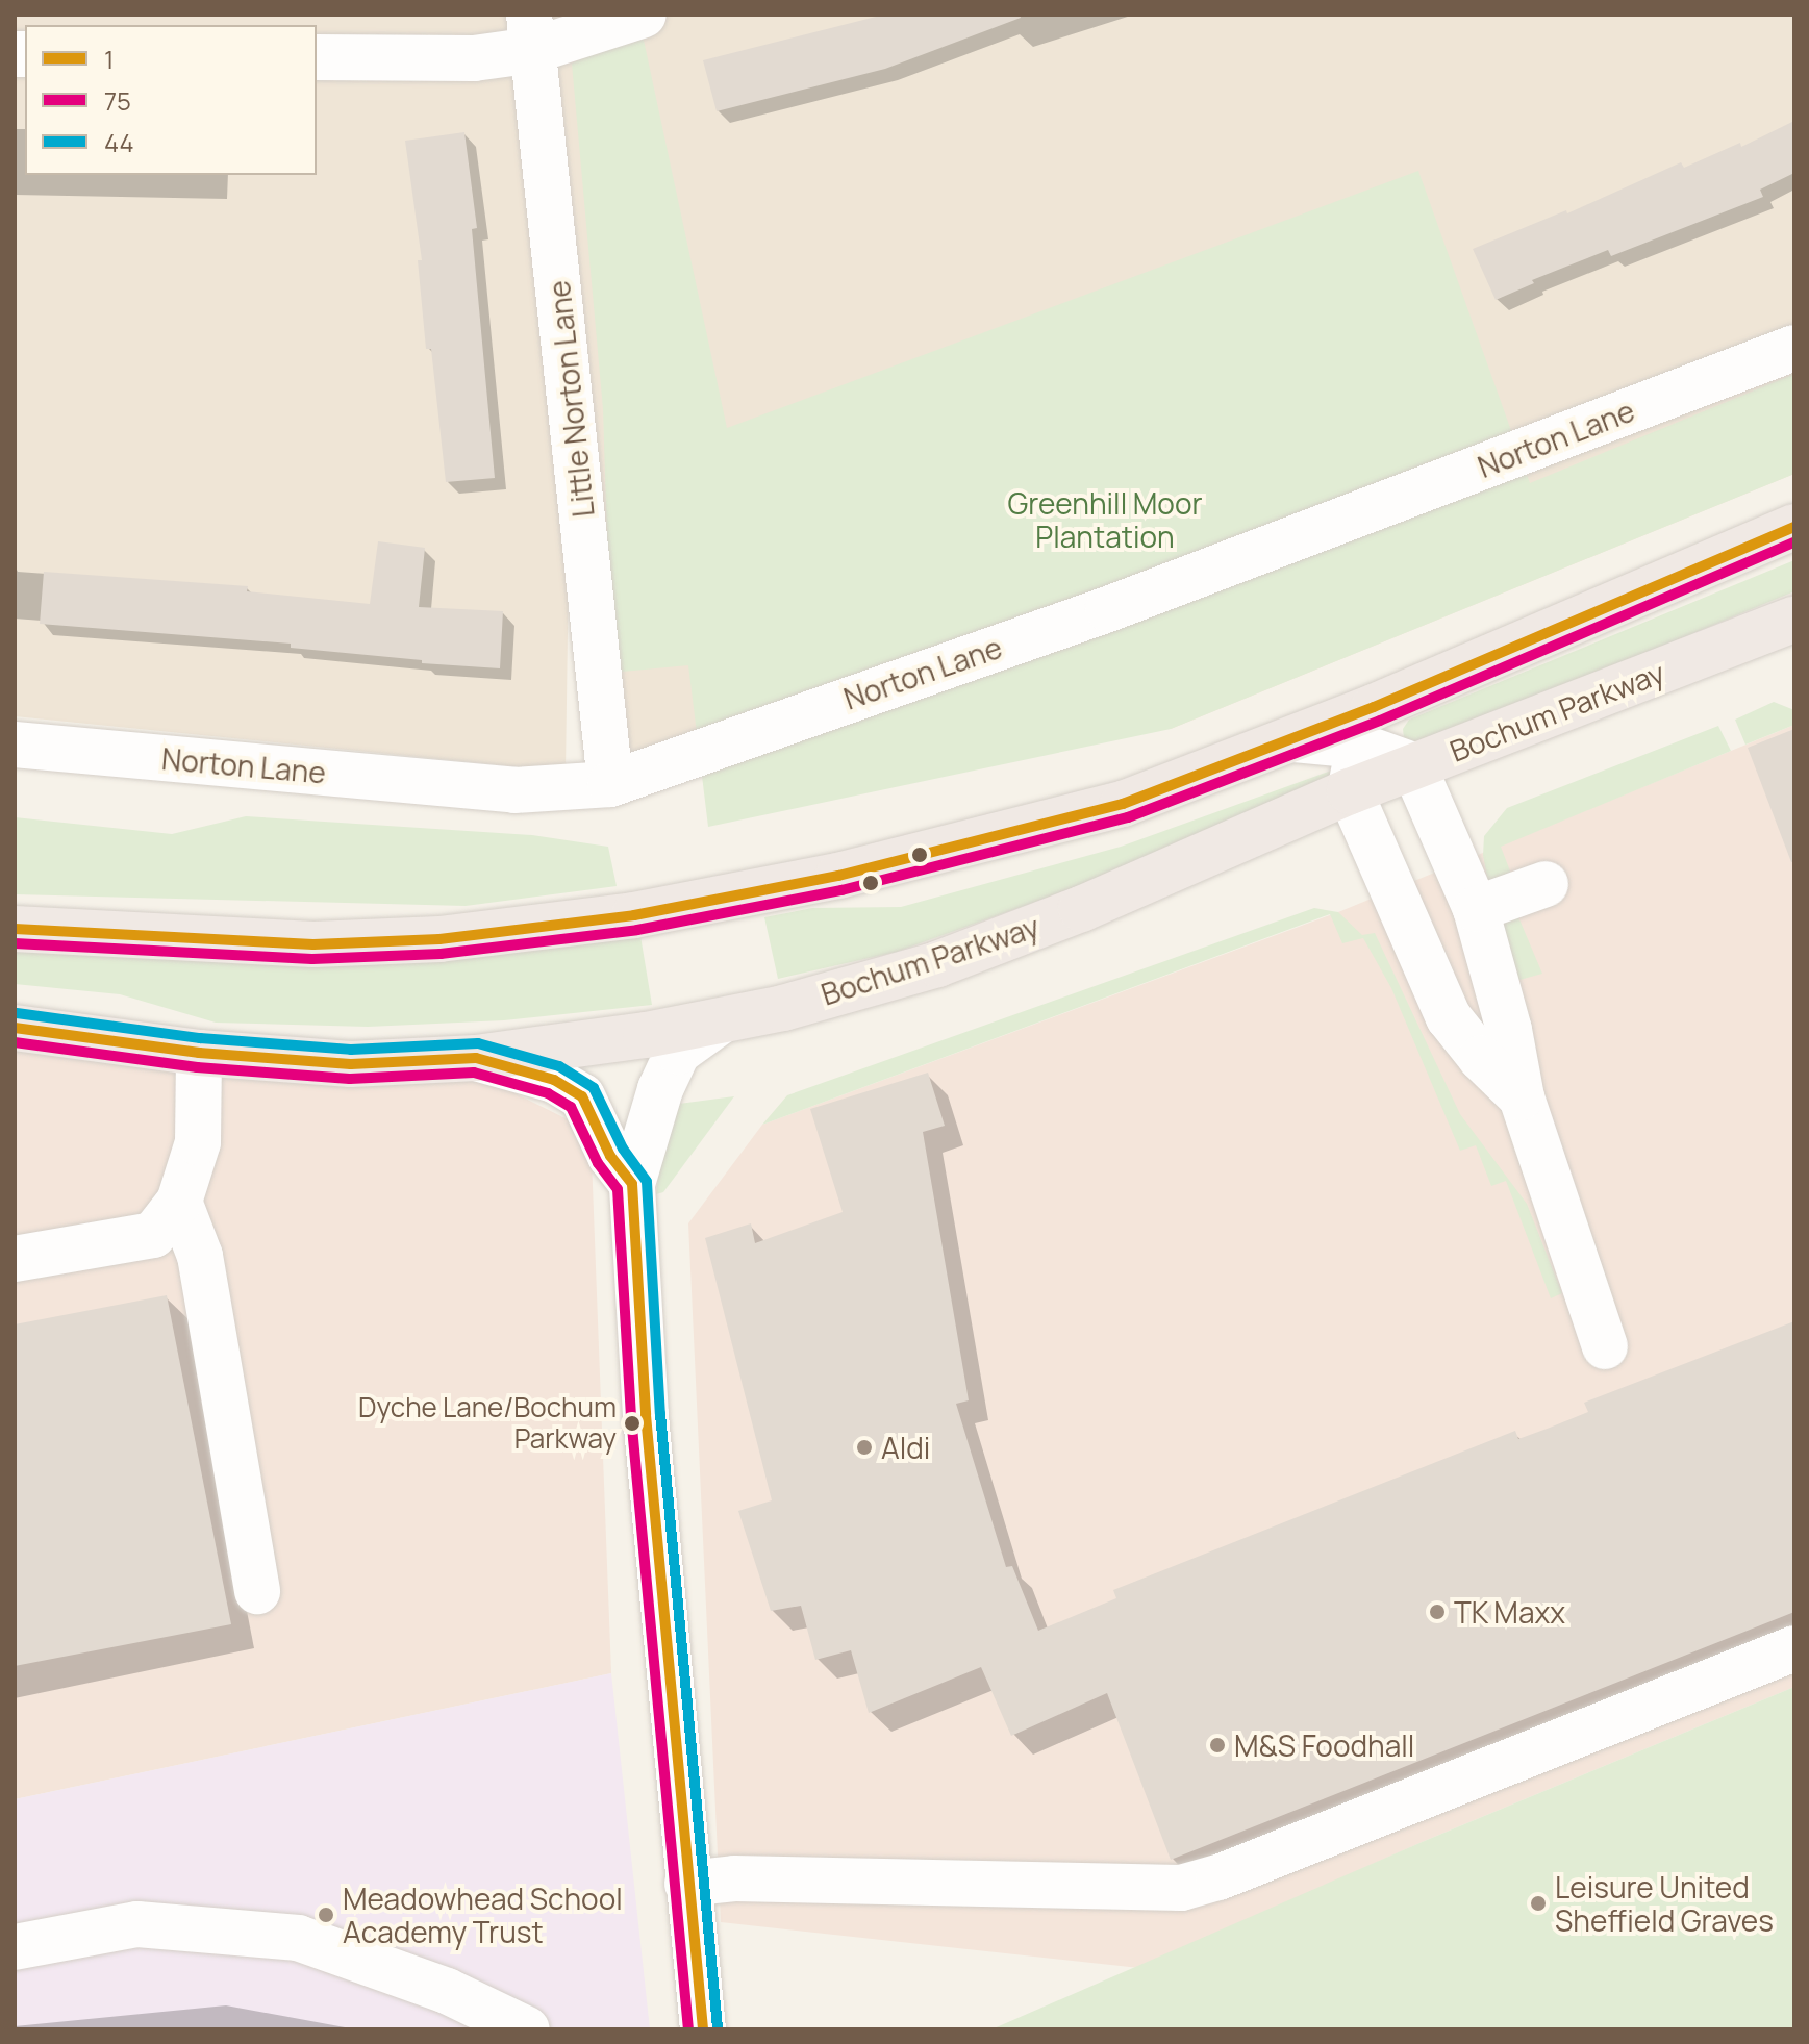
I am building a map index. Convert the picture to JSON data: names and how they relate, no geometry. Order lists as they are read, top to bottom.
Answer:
{
  "streets": {
    "highway": ["Bochum Parkway"],
    "street": ["Little Norton Lane", "Norton Lane"]
  },
  "crossings": [
    ["Little Norton Lane", "Norton Lane"]
  ],
  "parks": ["Greenhill Moor Plantation"],
  "places": [
    "Dyche Lane/Bochum Parkway",
    "Aldi",
    "TK Maxx",
    "M&S Foodhall",
    "Leisure United Sheffield Graves",
    "Meadowhead School Academy Trust"
  ],
  "lines": ["transit line 1", "transit line 75", "transit line 44"],
  "legend": ["1", "75", "44"]
}
